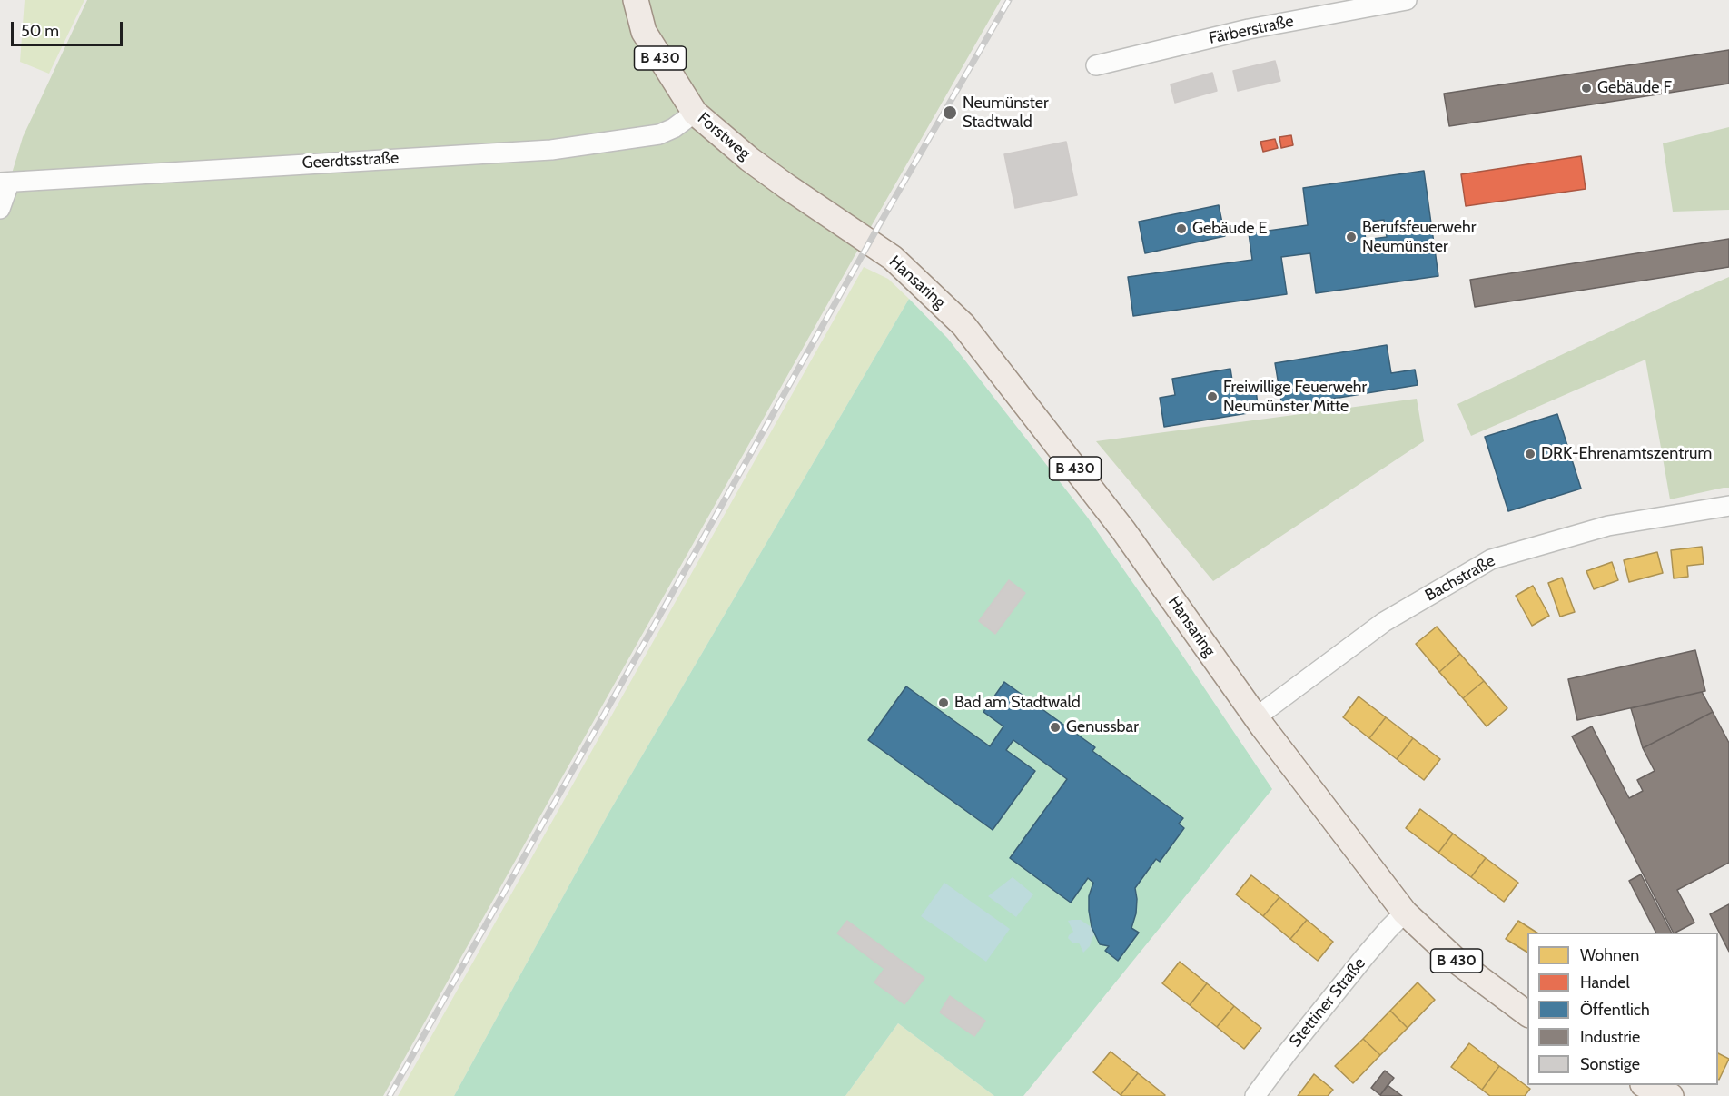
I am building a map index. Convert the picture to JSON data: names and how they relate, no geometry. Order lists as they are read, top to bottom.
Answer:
{
  "streets": {
    "main road": ["B 430", "Forstweg", "Hansaring"],
    "street": [
      "Färberstraße",
      "Geerdtsstraße",
      "Bachstraße",
      "Stettiner Straße"
    ]
  },
  "crossings": [
    ["Forstweg", "Geerdtsstraße"],
    ["Forstweg", "Hansaring"],
    ["Hansaring", "Bachstraße"],
    ["Hansaring", "Stettiner Straße"]
  ],
  "places": [
    "Gebäude F",
    "Neumünster Stadtwald",
    "Gebäude E",
    "Berufsfeuerwehr Neumünster",
    "Freiwillige Feuerwehr Neumünster Mitte",
    "DRK-Ehrenamtszentrum",
    "Bad am Stadtwald",
    "Genussbar"
  ],
  "legend": [
    "Wohnen",
    "Handel",
    "Öffentlich",
    "Industrie",
    "Sonstige"
  ],
  "scale_bar": "50 m"
}
